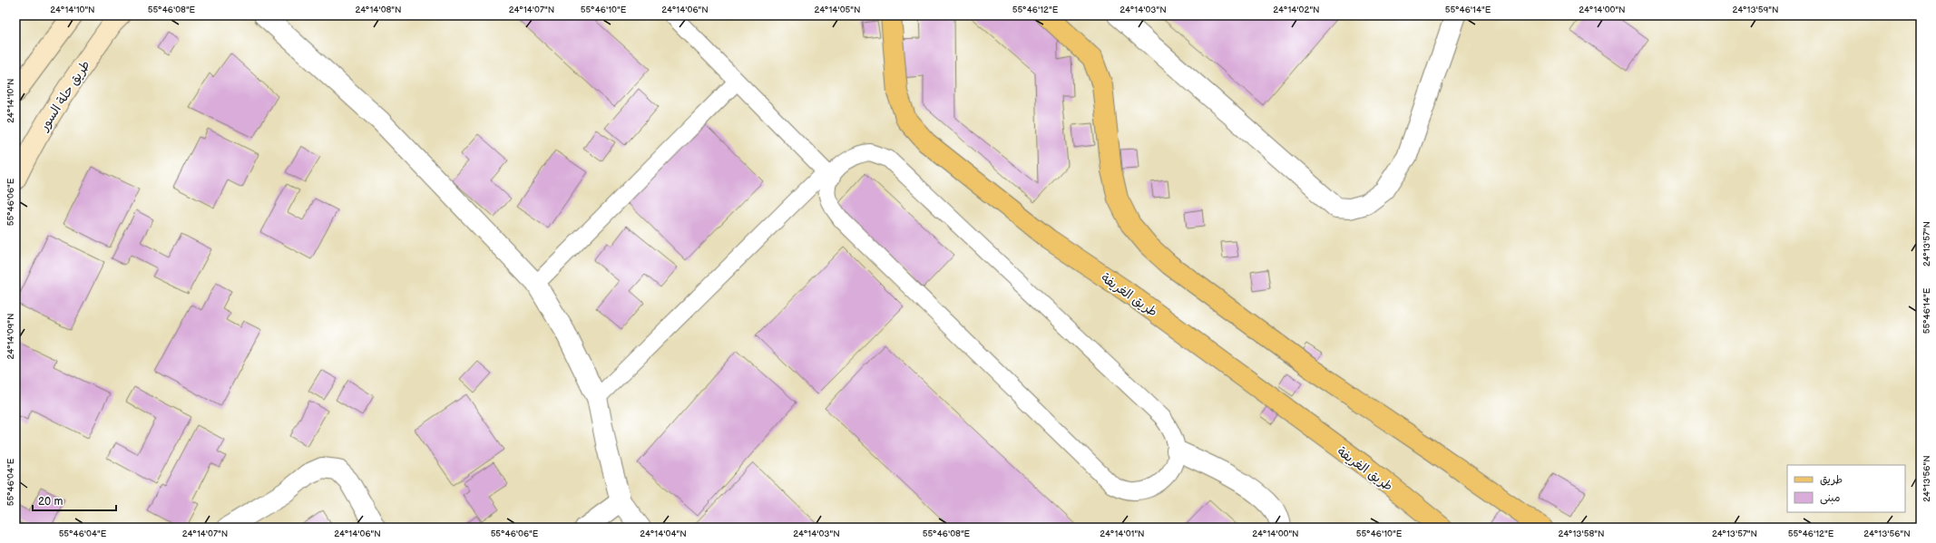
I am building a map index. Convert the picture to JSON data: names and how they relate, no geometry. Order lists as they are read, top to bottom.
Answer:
{
  "streets": {
    "main road": ["طريق حلة السور", "طريق الغريفة"]
  },
  "legend": ["طريق", "مبنى"],
  "scale_bar": "20 m",
  "coordinates": [
    "24°14'10\"N",
    "55°46'08\"E",
    "24°14'08\"N",
    "24°14'07\"N",
    "55°46'10\"E",
    "24°14'06\"N",
    "24°14'05\"N",
    "55°46'12\"E",
    "24°14'03\"N",
    "24°14'02\"N",
    "55°46'14\"E",
    "24°14'00\"N",
    "24°13'59\"N",
    "55°46'06\"E",
    "24°13'57\"N",
    "24°14'09\"N",
    "24°13'56\"N",
    "55°46'04\"E",
    "24°14'04\"N",
    "24°14'01\"N",
    "24°13'58\"N"
  ]
}
